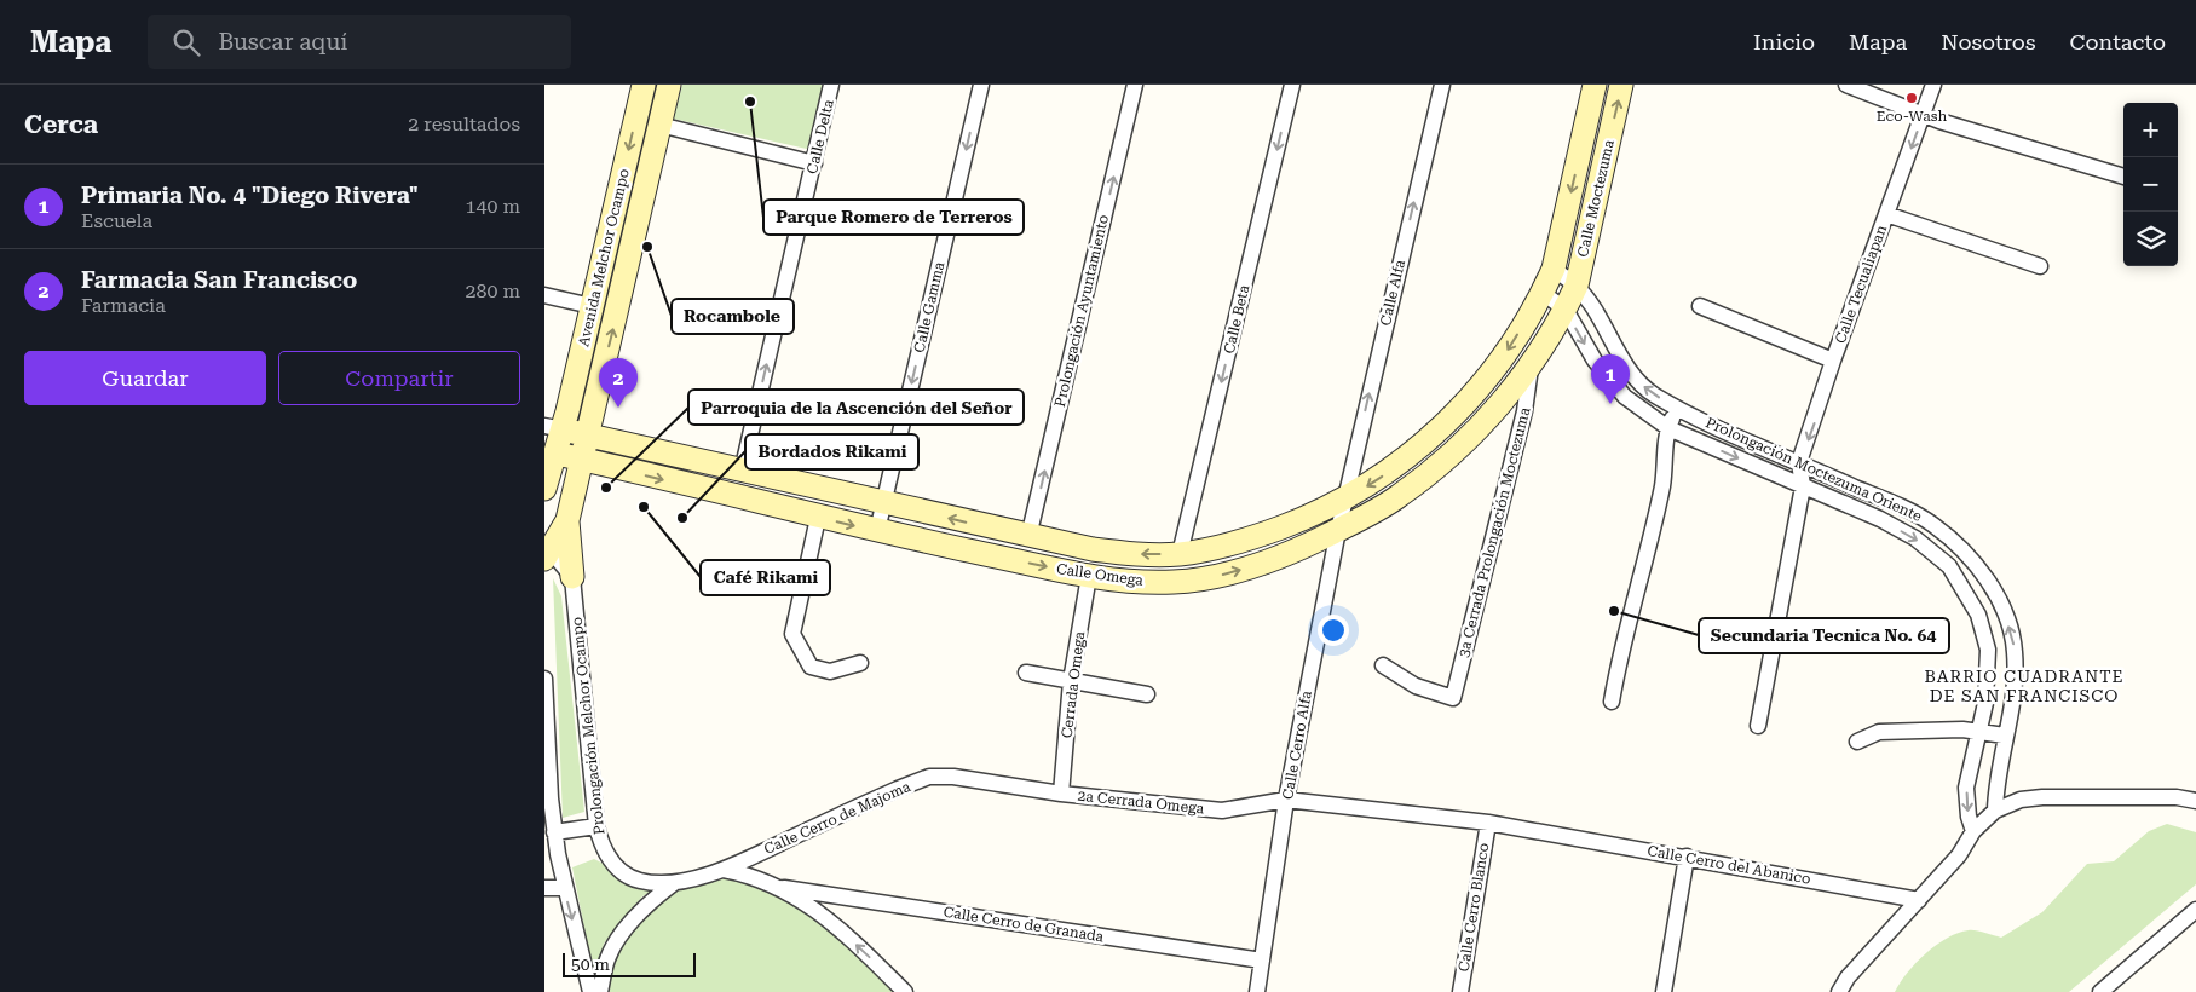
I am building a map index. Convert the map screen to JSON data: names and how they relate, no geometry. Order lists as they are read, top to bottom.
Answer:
{
  "streets": {
    "street": [
      "Calle Delta",
      "Calle Moctezuma",
      "Avenida Melchor Ocampo",
      "Calle Tecualiapan",
      "Calle Alfa",
      "Calle Gamma",
      "Prolongación Ayuntamiento",
      "Calle Beta",
      "Prolongación Moctezuma Oriente",
      "3a Cerrada Prolongación Moctezuma",
      "Calle Omega",
      "Cerrada Omega",
      "Prolongación Melchor Ocampo",
      "Calle Cerro Alfa",
      "2a Cerrada Omega",
      "Calle Cerro de Majoma",
      "Calle Cerro del Abanico",
      "Calle Cerro Blanco",
      "Calle Cerro de Granada"
    ]
  },
  "crossings": [
    ["Calle Delta", "Calle Omega"],
    ["Calle Moctezuma", "Prolongación Moctezuma Oriente"],
    ["Calle Moctezuma", "Calle Omega"],
    ["Avenida Melchor Ocampo", "Calle Omega"],
    ["Calle Tecualiapan", "Prolongación Moctezuma Oriente"],
    ["Calle Alfa", "Calle Omega"],
    ["Calle Alfa", "Calle Cerro Alfa"],
    ["Calle Gamma", "Calle Omega"],
    ["Prolongación Ayuntamiento", "Calle Omega"],
    ["Calle Beta", "Calle Omega"],
    ["Prolongación Moctezuma Oriente", "Calle Omega"],
    ["3a Cerrada Prolongación Moctezuma", "Calle Omega"],
    ["Calle Omega", "Cerrada Omega"],
    ["Calle Omega", "Calle Cerro Alfa"],
    ["Cerrada Omega", "2a Cerrada Omega"],
    ["Cerrada Omega", "Calle Cerro de Majoma"],
    ["Prolongación Melchor Ocampo", "Calle Cerro de Majoma"],
    ["Prolongación Melchor Ocampo", "Calle Cerro de Granada"],
    ["Calle Cerro Alfa", "Calle Cerro del Abanico"],
    ["Calle Cerro Alfa", "Calle Cerro de Granada"],
    ["2a Cerrada Omega", "Calle Cerro de Majoma"],
    ["2a Cerrada Omega", "Calle Cerro del Abanico"],
    ["Calle Cerro del Abanico", "Calle Cerro Blanco"]
  ],
  "one_way": [
    "Calle Delta",
    "Calle Alfa",
    "Calle Gamma",
    "Prolongación Ayuntamiento",
    "Calle Beta"
  ],
  "districts": ["BARRIO CUADRANTE DE SAN FRANCISCO"],
  "places": [
    "Eco-Wash",
    "Parque Romero de Terreros",
    "Rocambole",
    "Parroquia de la Ascención del Señor",
    "Café Rikami",
    "Bordados Rikami",
    "Secundaria Tecnica No. 64"
  ],
  "scale_bar": "50 m",
  "page": {
    "header": "Mapa",
    "search": "Buscar aquí",
    "nav": [
      "Inicio",
      "Mapa",
      "Nosotros",
      "Contacto"
    ],
    "heading": ["Cerca", "2 resultados"],
    "map_buttons": ["+", "−"],
    "list": [
      {
        "mark": "1",
        "name": "Primaria No. 4 \"Diego Rivera\"",
        "note": "Escuela",
        "value": "140 m"
      },
      {
        "mark": "2",
        "name": "Farmacia San Francisco",
        "note": "Farmacia",
        "value": "280 m"
      }
    ],
    "buttons": ["Guardar", "Compartir"],
    "pins": ["1", "2"],
    "scale": "50 m"
  }
}
